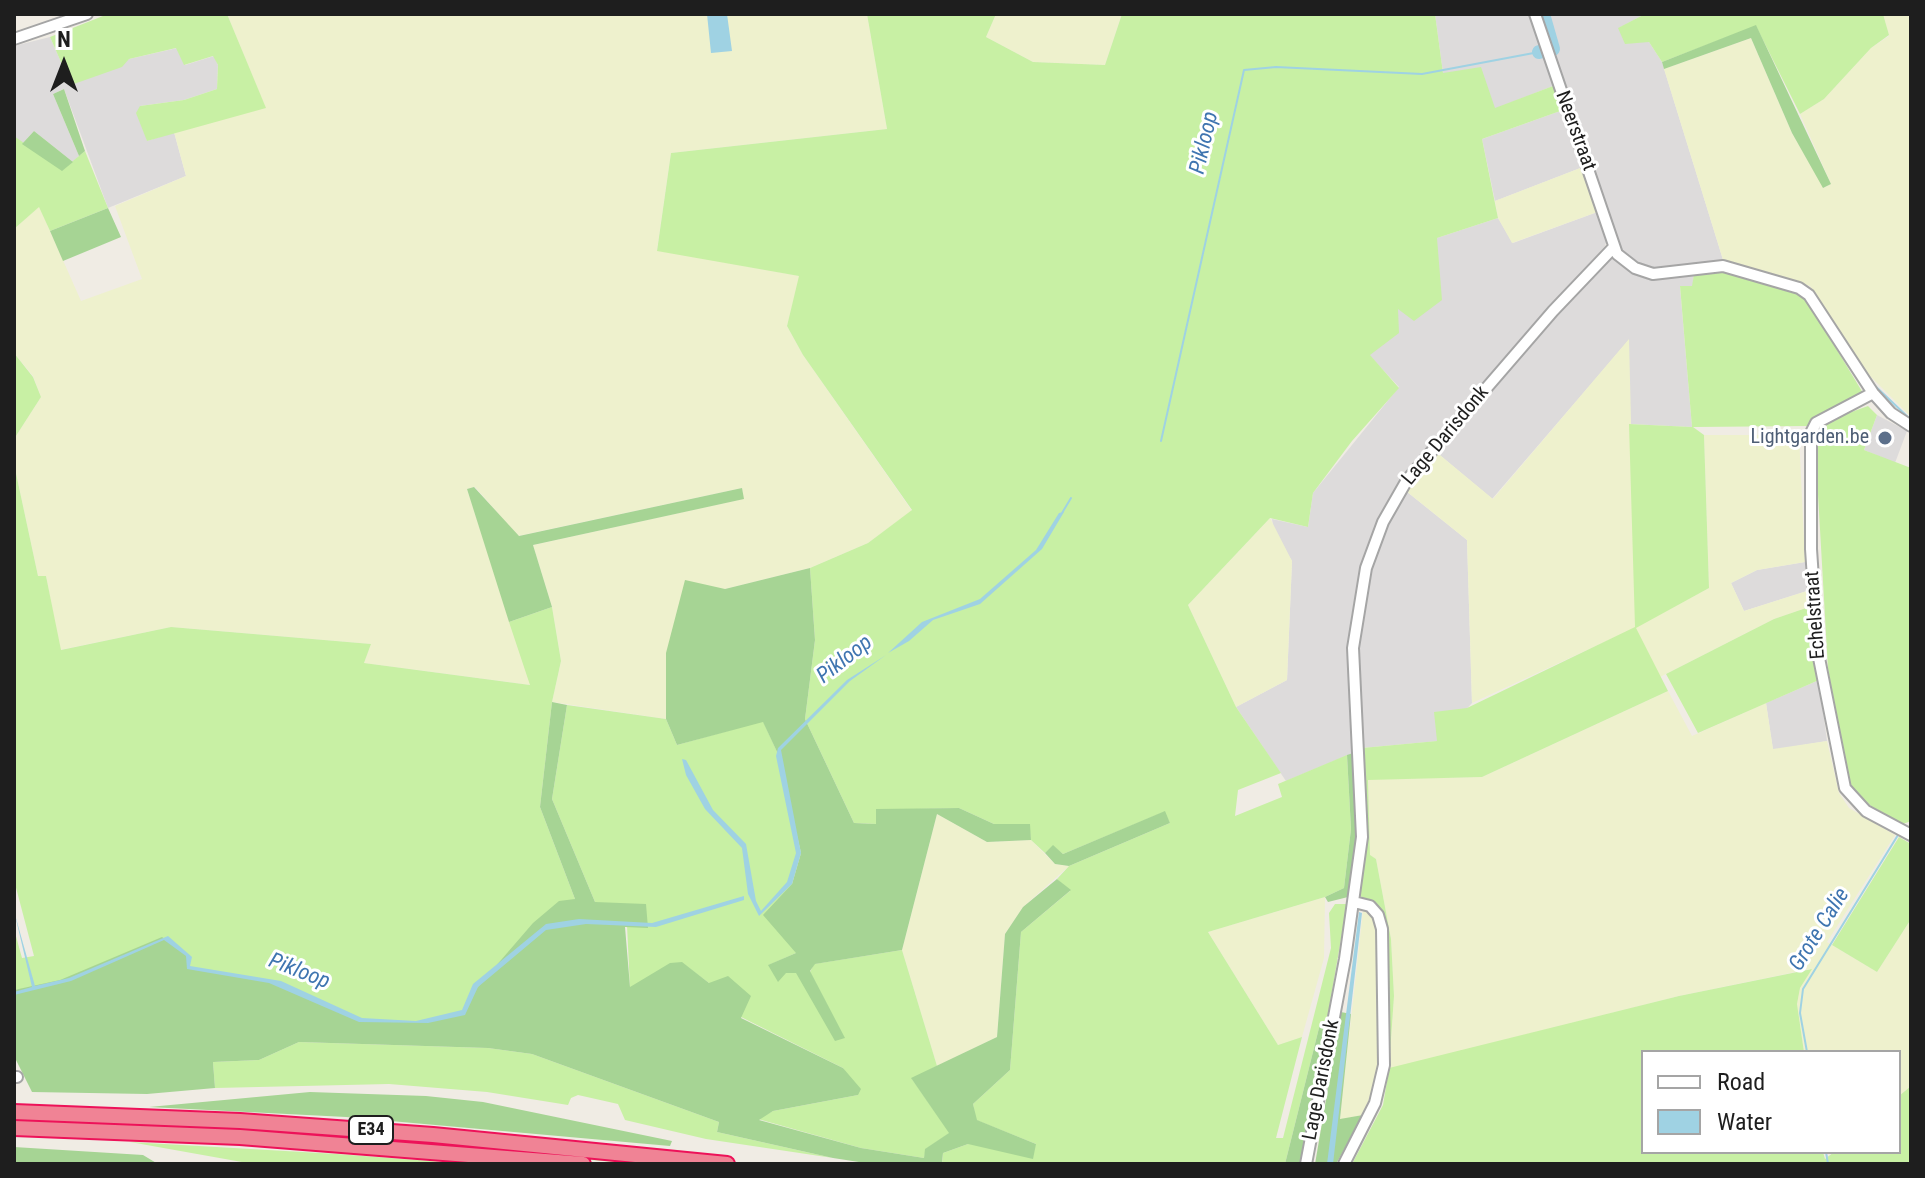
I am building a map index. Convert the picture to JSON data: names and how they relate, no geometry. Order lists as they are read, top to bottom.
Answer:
{
  "streets": {
    "highway": ["E34"],
    "street": ["Neerstraat", "Lage Darisdonk", "Echelstraat"]
  },
  "crossings": [
    ["Neerstraat", "Lage Darisdonk"]
  ],
  "water": ["Pikloop", "Grote Calie"],
  "places": ["Lightgarden.be"],
  "legend": ["Road", "Water"],
  "north": "top"
}
